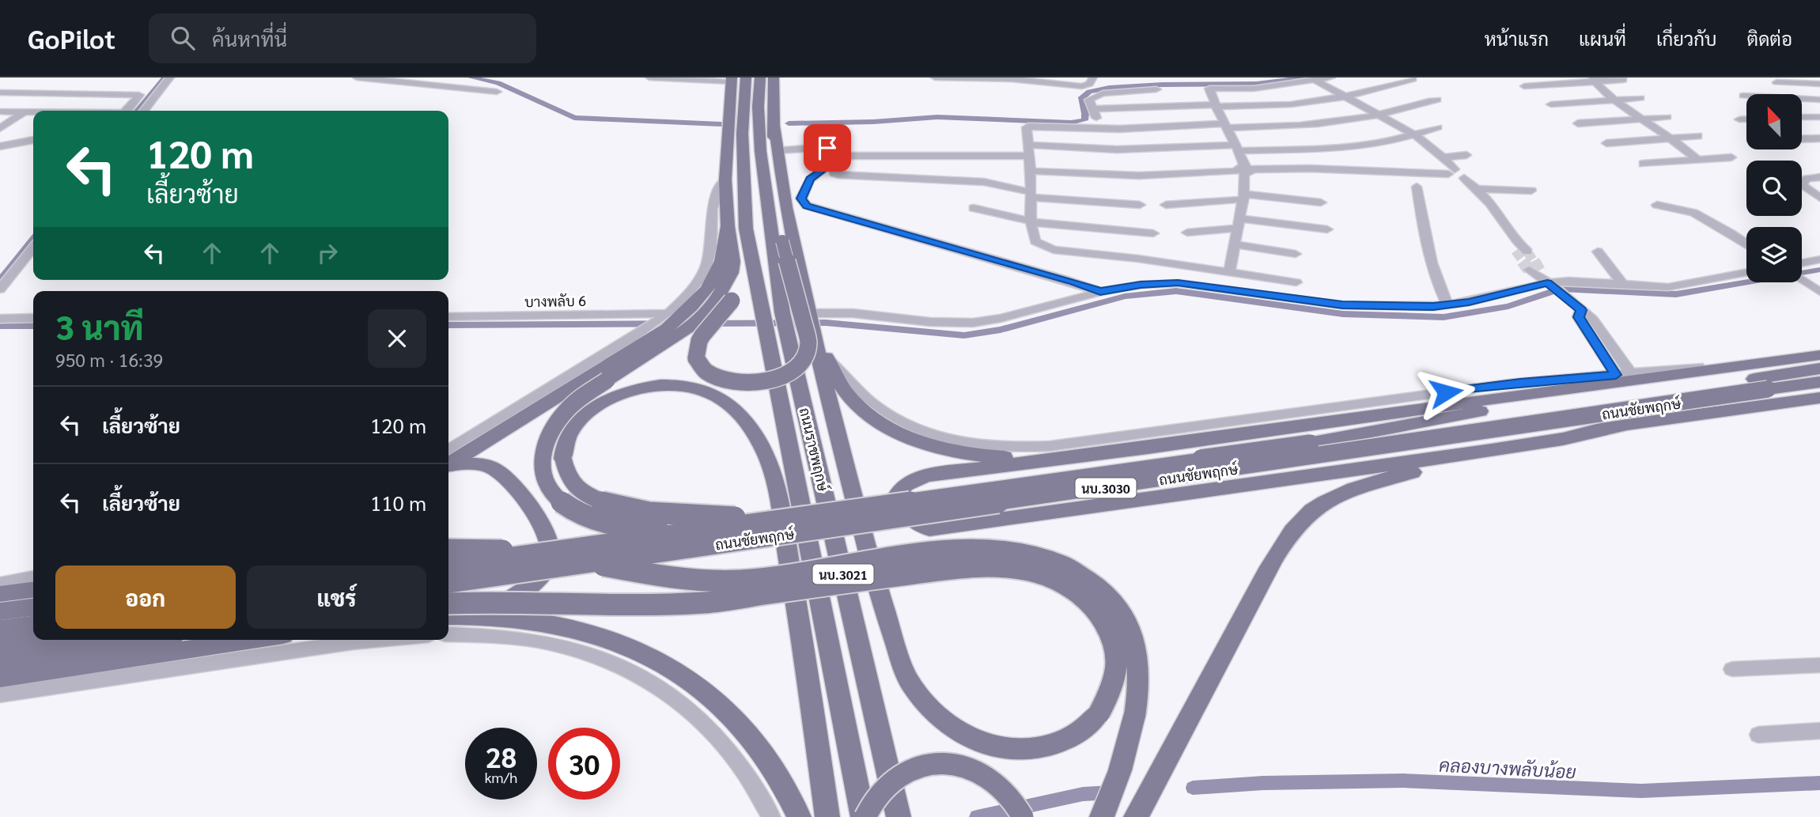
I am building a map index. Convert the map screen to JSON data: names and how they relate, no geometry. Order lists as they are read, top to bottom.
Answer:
{
  "streets": {
    "main road": [
      "ถนนชัยพฤกษ์",
      "ถนนราชพฤกษ์",
      "นบ.3030",
      "นบ.3021"
    ],
    "street": ["บางพลับ 6"]
  },
  "water": ["คลองบางพลับน้อย"],
  "north": "top left",
  "page": {
    "header": "GoPilot",
    "search": "ค้นหาที่นี่",
    "nav": [
      "หน้าแรก",
      "แผนที่",
      "เกี่ยวกับ",
      "ติดต่อ"
    ],
    "turn": ["120 m", "เลี้ยวซ้าย"],
    "heading": ["3 นาที", "950 m · 16:39"],
    "list": [
      {
        "name": "เลี้ยวซ้าย",
        "value": "120 m"
      },
      {
        "name": "เลี้ยวซ้าย",
        "value": "110 m"
      }
    ],
    "buttons": ["ออก", "แชร์"],
    "speed": "28 km/h",
    "limit": "30"
  }
}
